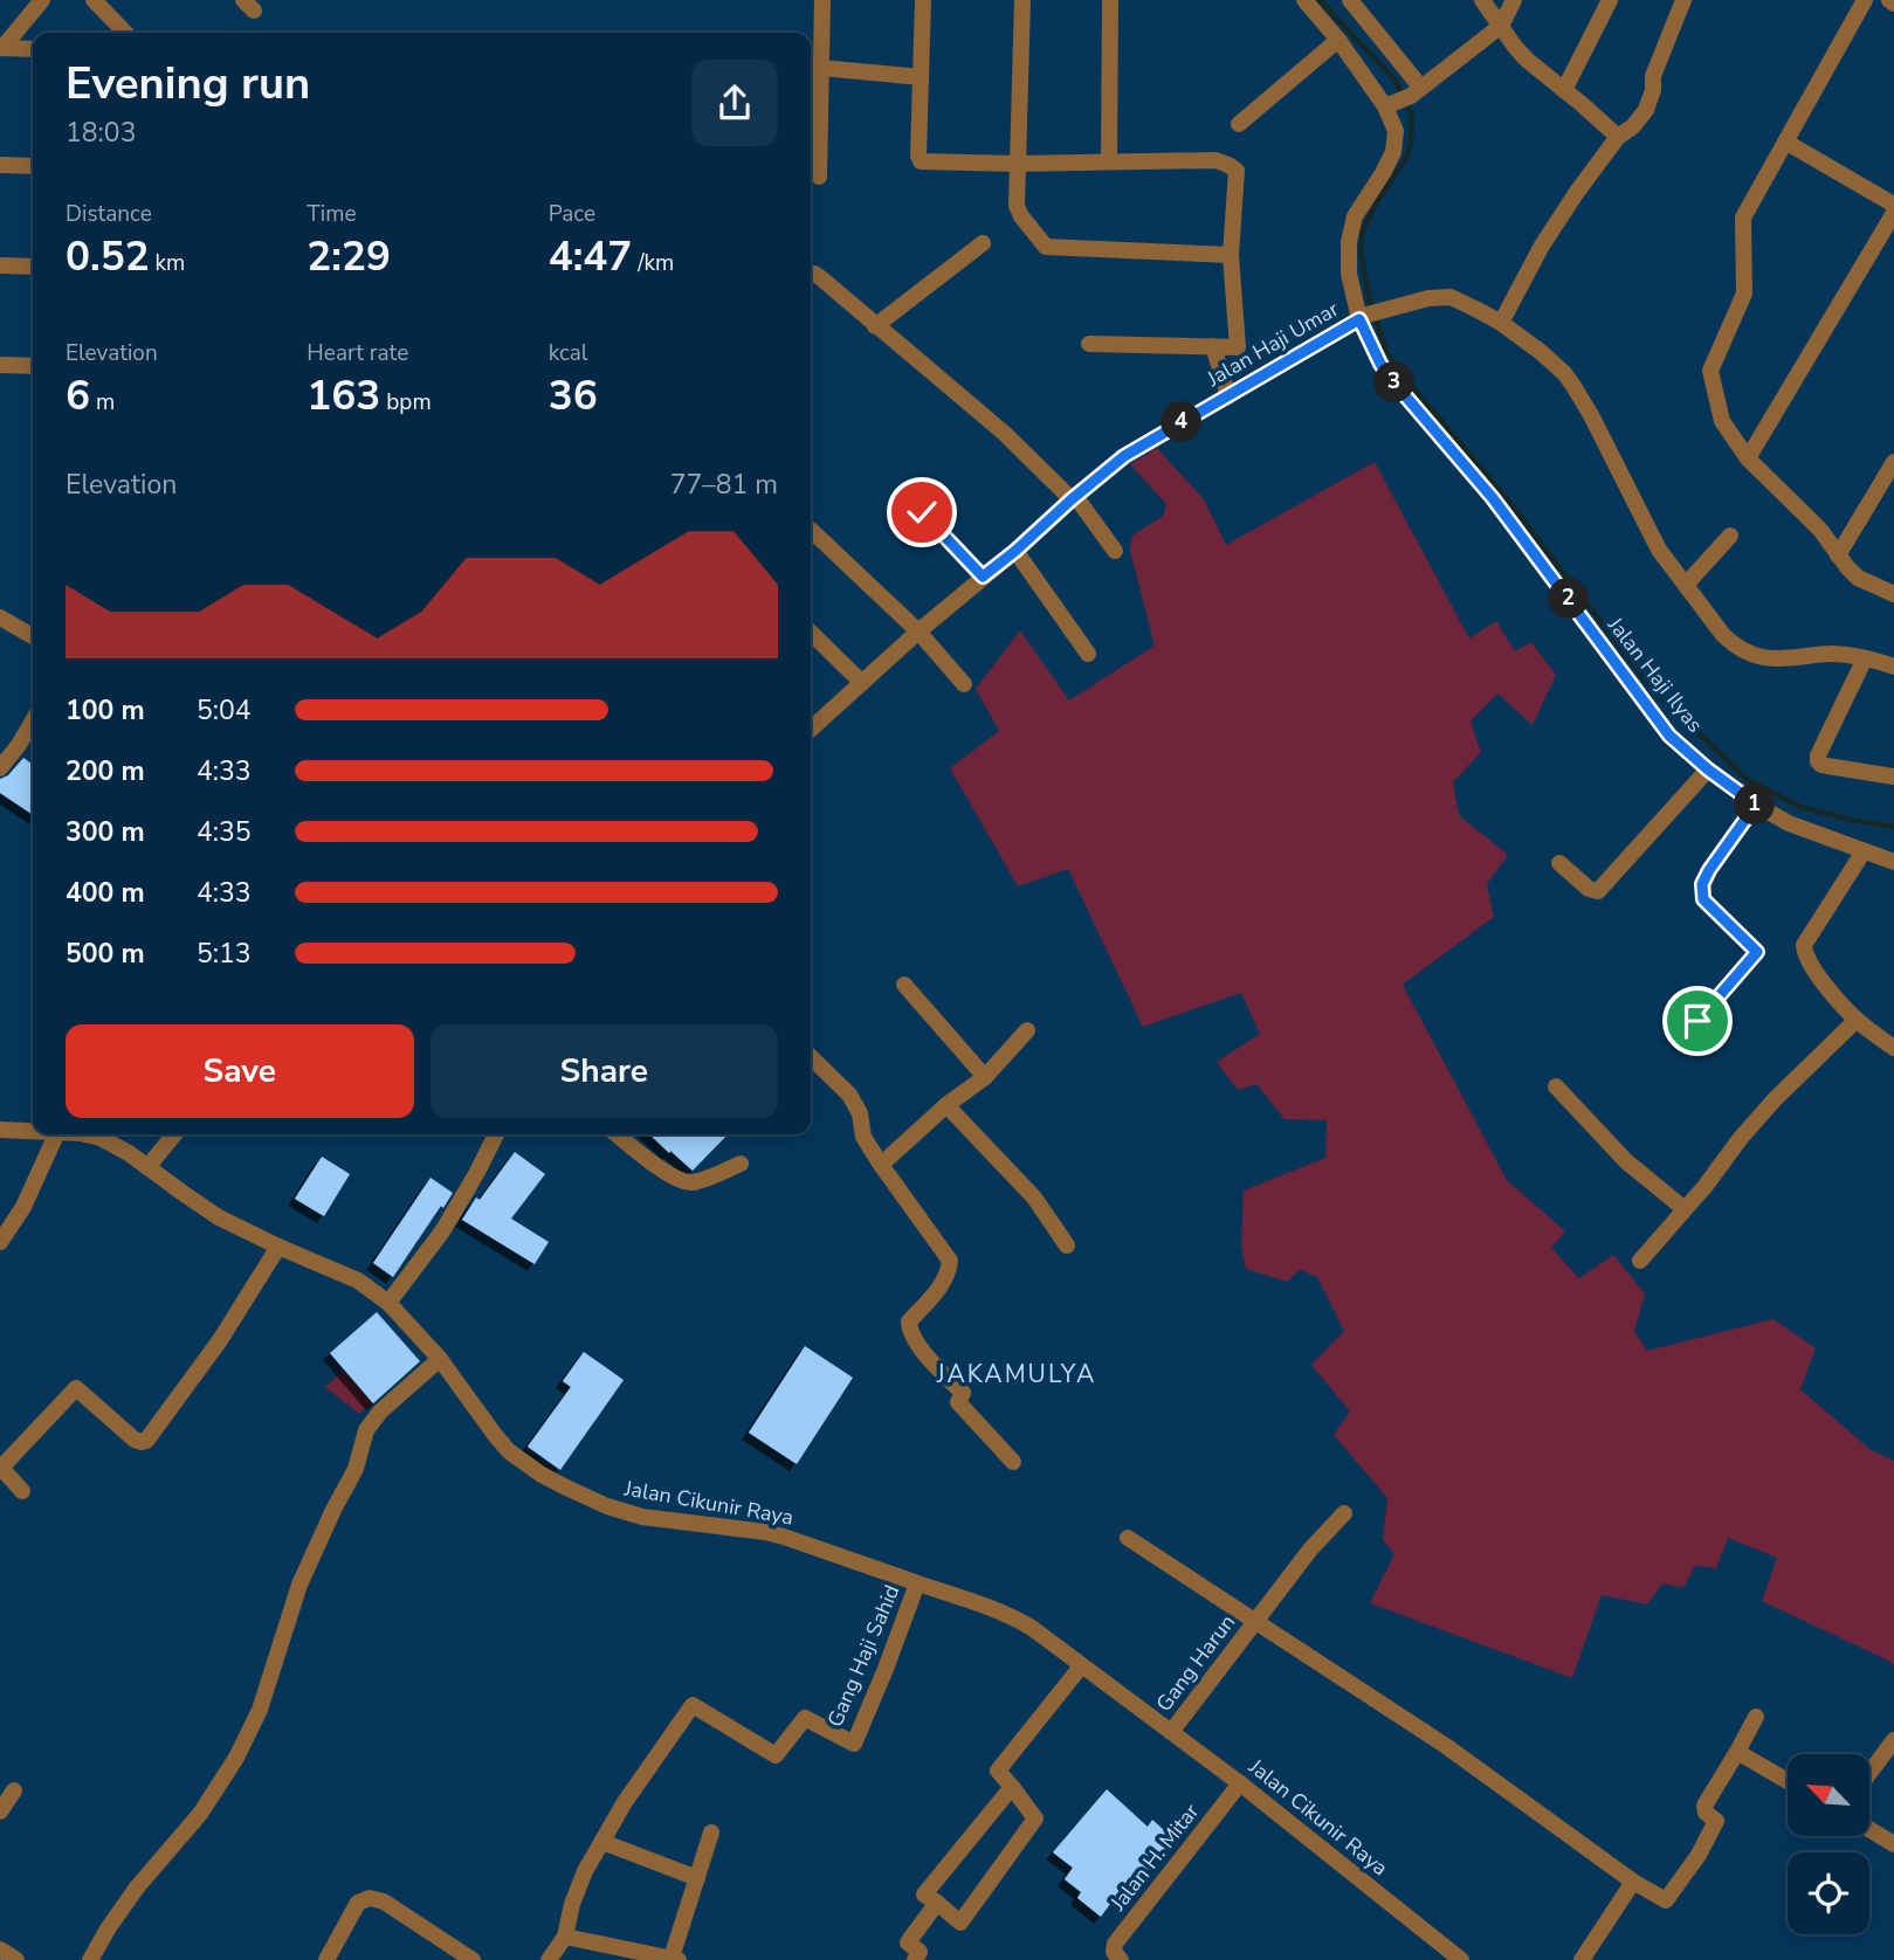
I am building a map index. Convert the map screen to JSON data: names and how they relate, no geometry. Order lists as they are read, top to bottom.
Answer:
{
  "streets": {
    "street": [
      "Jalan Haji Umar",
      "Jalan Haji Ilyas",
      "Jalan Cikunir Raya",
      "Gang Haji Sahid",
      "Gang Harun",
      "Jalan H. Mitar"
    ]
  },
  "crossings": [
    ["Jalan Haji Umar", "Jalan Haji Ilyas"],
    ["Jalan Cikunir Raya", "Gang Haji Sahid"],
    ["Jalan Cikunir Raya", "Gang Harun"],
    ["Jalan Cikunir Raya", "Jalan H. Mitar"]
  ],
  "districts": ["JAKAMULYA"],
  "north": "top left",
  "page": {
    "heading": ["Evening run", "18:03"],
    "stats": [
      ["Distance", "0.52 km"],
      ["Time", "2:29"],
      ["Pace", "4:47 /km"],
      ["Elevation", "6 m"],
      ["Heart rate", "163 bpm"],
      ["kcal", "36"]
    ],
    "pins": [
      "3",
      "4",
      "2",
      "1"
    ],
    "chart": ["Elevation", "77–81 m"],
    "list": [
      {
        "name": "100 m",
        "note": "5:04"
      },
      {
        "name": "200 m",
        "note": "4:33"
      },
      {
        "name": "300 m",
        "note": "4:35"
      },
      {
        "name": "400 m",
        "note": "4:33"
      },
      {
        "name": "500 m",
        "note": "5:13"
      }
    ],
    "buttons": ["Save", "Share"]
  }
}
